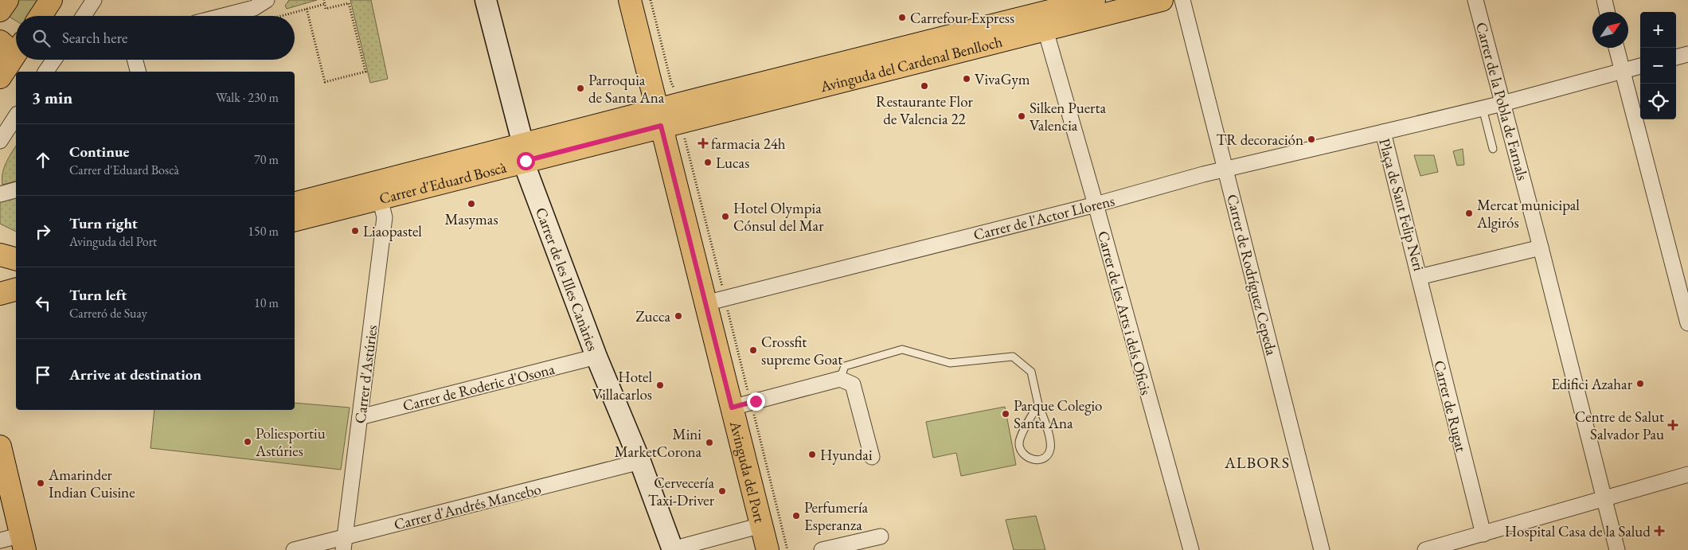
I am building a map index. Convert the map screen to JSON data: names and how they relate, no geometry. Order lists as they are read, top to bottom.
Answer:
{
  "streets": {
    "main road": ["Avinguda del Cardenal Benlloch", "Carrer d'Eduard Boscà", "Avinguda del Port"],
    "street": [
      "Carrer de la Pobla de Farnals",
      "Plaça de Sant Felip Neri",
      "Carrer de l'Actor Llorens",
      "Carrer de Rodríguez Cepeda",
      "Carrer de les Illes Canàries",
      "Carrer de les Arts i dels Oficis",
      "Carrer d'Astúries",
      "Carrer de Roderic d'Osona",
      "Carrer de Rugat",
      "Carrer d'Andrés Mancebo"
    ]
  },
  "crossings": [
    ["Avinguda del Cardenal Benlloch", "Carrer d'Eduard Boscà"],
    ["Avinguda del Cardenal Benlloch", "Carrer de les Arts i dels Oficis"],
    ["Avinguda del Cardenal Benlloch", "Avinguda del Port"],
    ["Carrer de la Pobla de Farnals", "Plaça de Sant Felip Neri"],
    ["Carrer d'Eduard Boscà", "Carrer de les Illes Canàries"],
    ["Carrer d'Eduard Boscà", "Carrer d'Astúries"],
    ["Carrer d'Eduard Boscà", "Avinguda del Port"],
    ["Plaça de Sant Felip Neri", "Carrer de l'Actor Llorens"],
    ["Plaça de Sant Felip Neri", "Carrer de Rugat"],
    ["Carrer de l'Actor Llorens", "Carrer de Rodríguez Cepeda"],
    ["Carrer de l'Actor Llorens", "Carrer de les Arts i dels Oficis"],
    ["Carrer de l'Actor Llorens", "Avinguda del Port"],
    ["Carrer de les Illes Canàries", "Carrer de Roderic d'Osona"],
    ["Carrer de les Illes Canàries", "Carrer d'Andrés Mancebo"],
    ["Carrer d'Astúries", "Carrer de Roderic d'Osona"],
    ["Carrer d'Astúries", "Carrer d'Andrés Mancebo"]
  ],
  "districts": ["ALBORS"],
  "places": {
    "other": [
      "Carrefour Express",
      "VivaGym",
      "Restaurante Flor de Valencia 22",
      "Parroquia de Santa Ana",
      "Silken Puerta Valencia",
      "TR decoración",
      "Lucas",
      "Masymas",
      "Mercat municipal Algirós",
      "Hotel Olympia Cónsul del Mar",
      "Liaopastel",
      "Zucca",
      "Crossfit supreme Goat",
      "Edifici Azahar",
      "Hotel Villacarlos",
      "Parque Colegio Santa Ana",
      "Poliesportiu Astúries",
      "Mini MarketCorona",
      "Hyundai",
      "Amarinder Indian Cuisine",
      "Cervecería Taxi-Driver",
      "Perfumería Esperanza"
    ],
    "health": ["farmacia 24h", "Centre de Salut Salvador Pau", "Hospital Casa de la Salud"]
  },
  "north": "top right",
  "page": {
    "map_buttons": ["+", "−"],
    "search": "Search here",
    "heading": ["3 min", "Walk · 230 m"],
    "list": [
      ["Continue", "Carrer d'Eduard Boscà", "70 m"],
      ["Turn right", "Avinguda del Port", "150 m"],
      ["Turn left", "Carreró de Suay", "10 m"],
      "Arrive at destination"
    ]
  }
}
